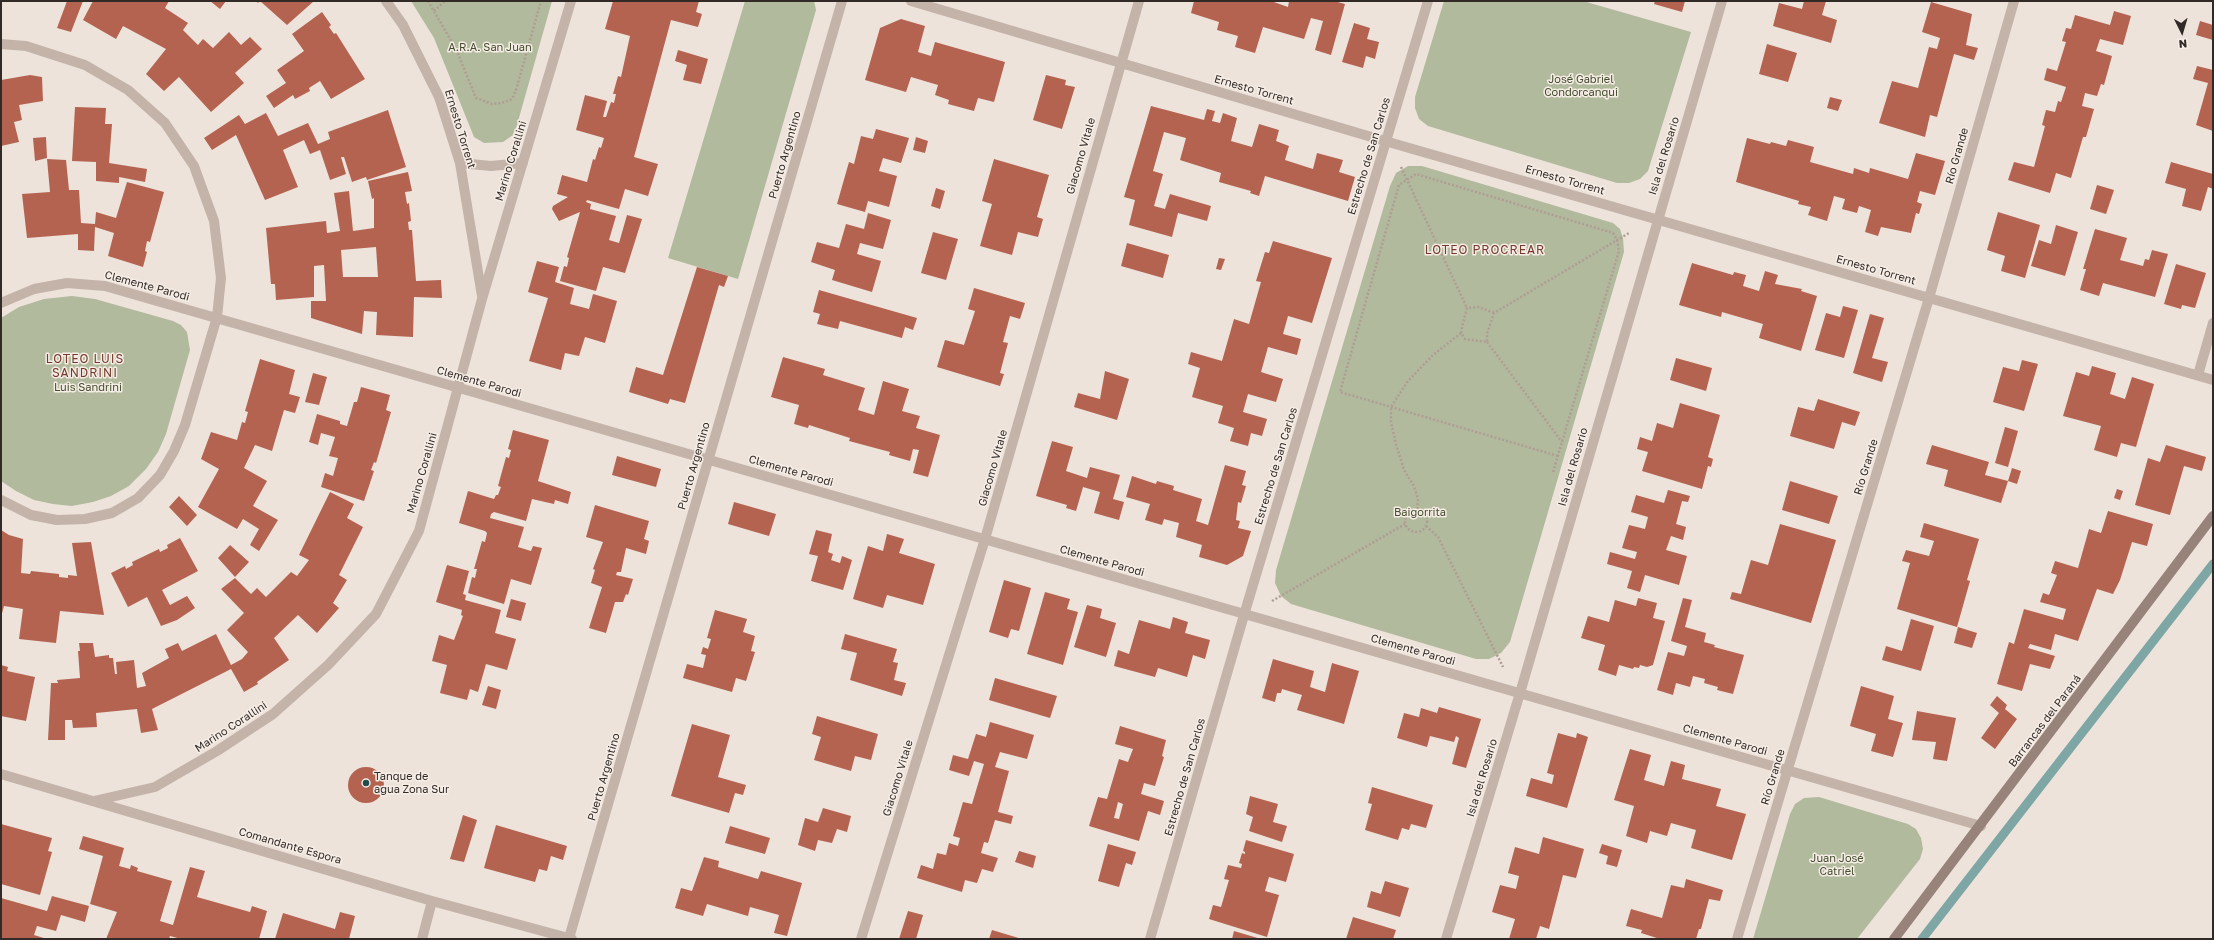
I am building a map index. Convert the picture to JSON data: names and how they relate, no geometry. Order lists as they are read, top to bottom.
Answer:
{
  "streets": {
    "street": [
      "Ernesto Torrent",
      "Puerto Argentino",
      "Giacomo Vitale",
      "Estrecho de San Carlos",
      "Isla del Rosario",
      "Río Grande",
      "Marino Corallini",
      "Clemente Parodi",
      "Barrancas del Paraná",
      "Comandante Espora"
    ]
  },
  "crossings": [
    ["Ernesto Torrent", "Giacomo Vitale"],
    ["Ernesto Torrent", "Estrecho de San Carlos"],
    ["Ernesto Torrent", "Isla del Rosario"],
    ["Ernesto Torrent", "Río Grande"],
    ["Ernesto Torrent", "Marino Corallini"],
    ["Puerto Argentino", "Clemente Parodi"],
    ["Puerto Argentino", "Comandante Espora"],
    ["Giacomo Vitale", "Clemente Parodi"],
    ["Estrecho de San Carlos", "Clemente Parodi"],
    ["Isla del Rosario", "Clemente Parodi"],
    ["Río Grande", "Clemente Parodi"],
    ["Marino Corallini", "Clemente Parodi"],
    ["Marino Corallini", "Comandante Espora"],
    ["Clemente Parodi", "Barrancas del Paraná"]
  ],
  "districts": ["LOTEO PROCREAR", "LOTEO LUIS SANDRINI"],
  "parks": [
    "A.R.A. San Juan",
    "José Gabriel Condorcanqui",
    "Luis Sandrini",
    "Baigorrita",
    "Juan José Catriel"
  ],
  "places": ["Tanque de agua Zona Sur"],
  "north": "bottom"
}
